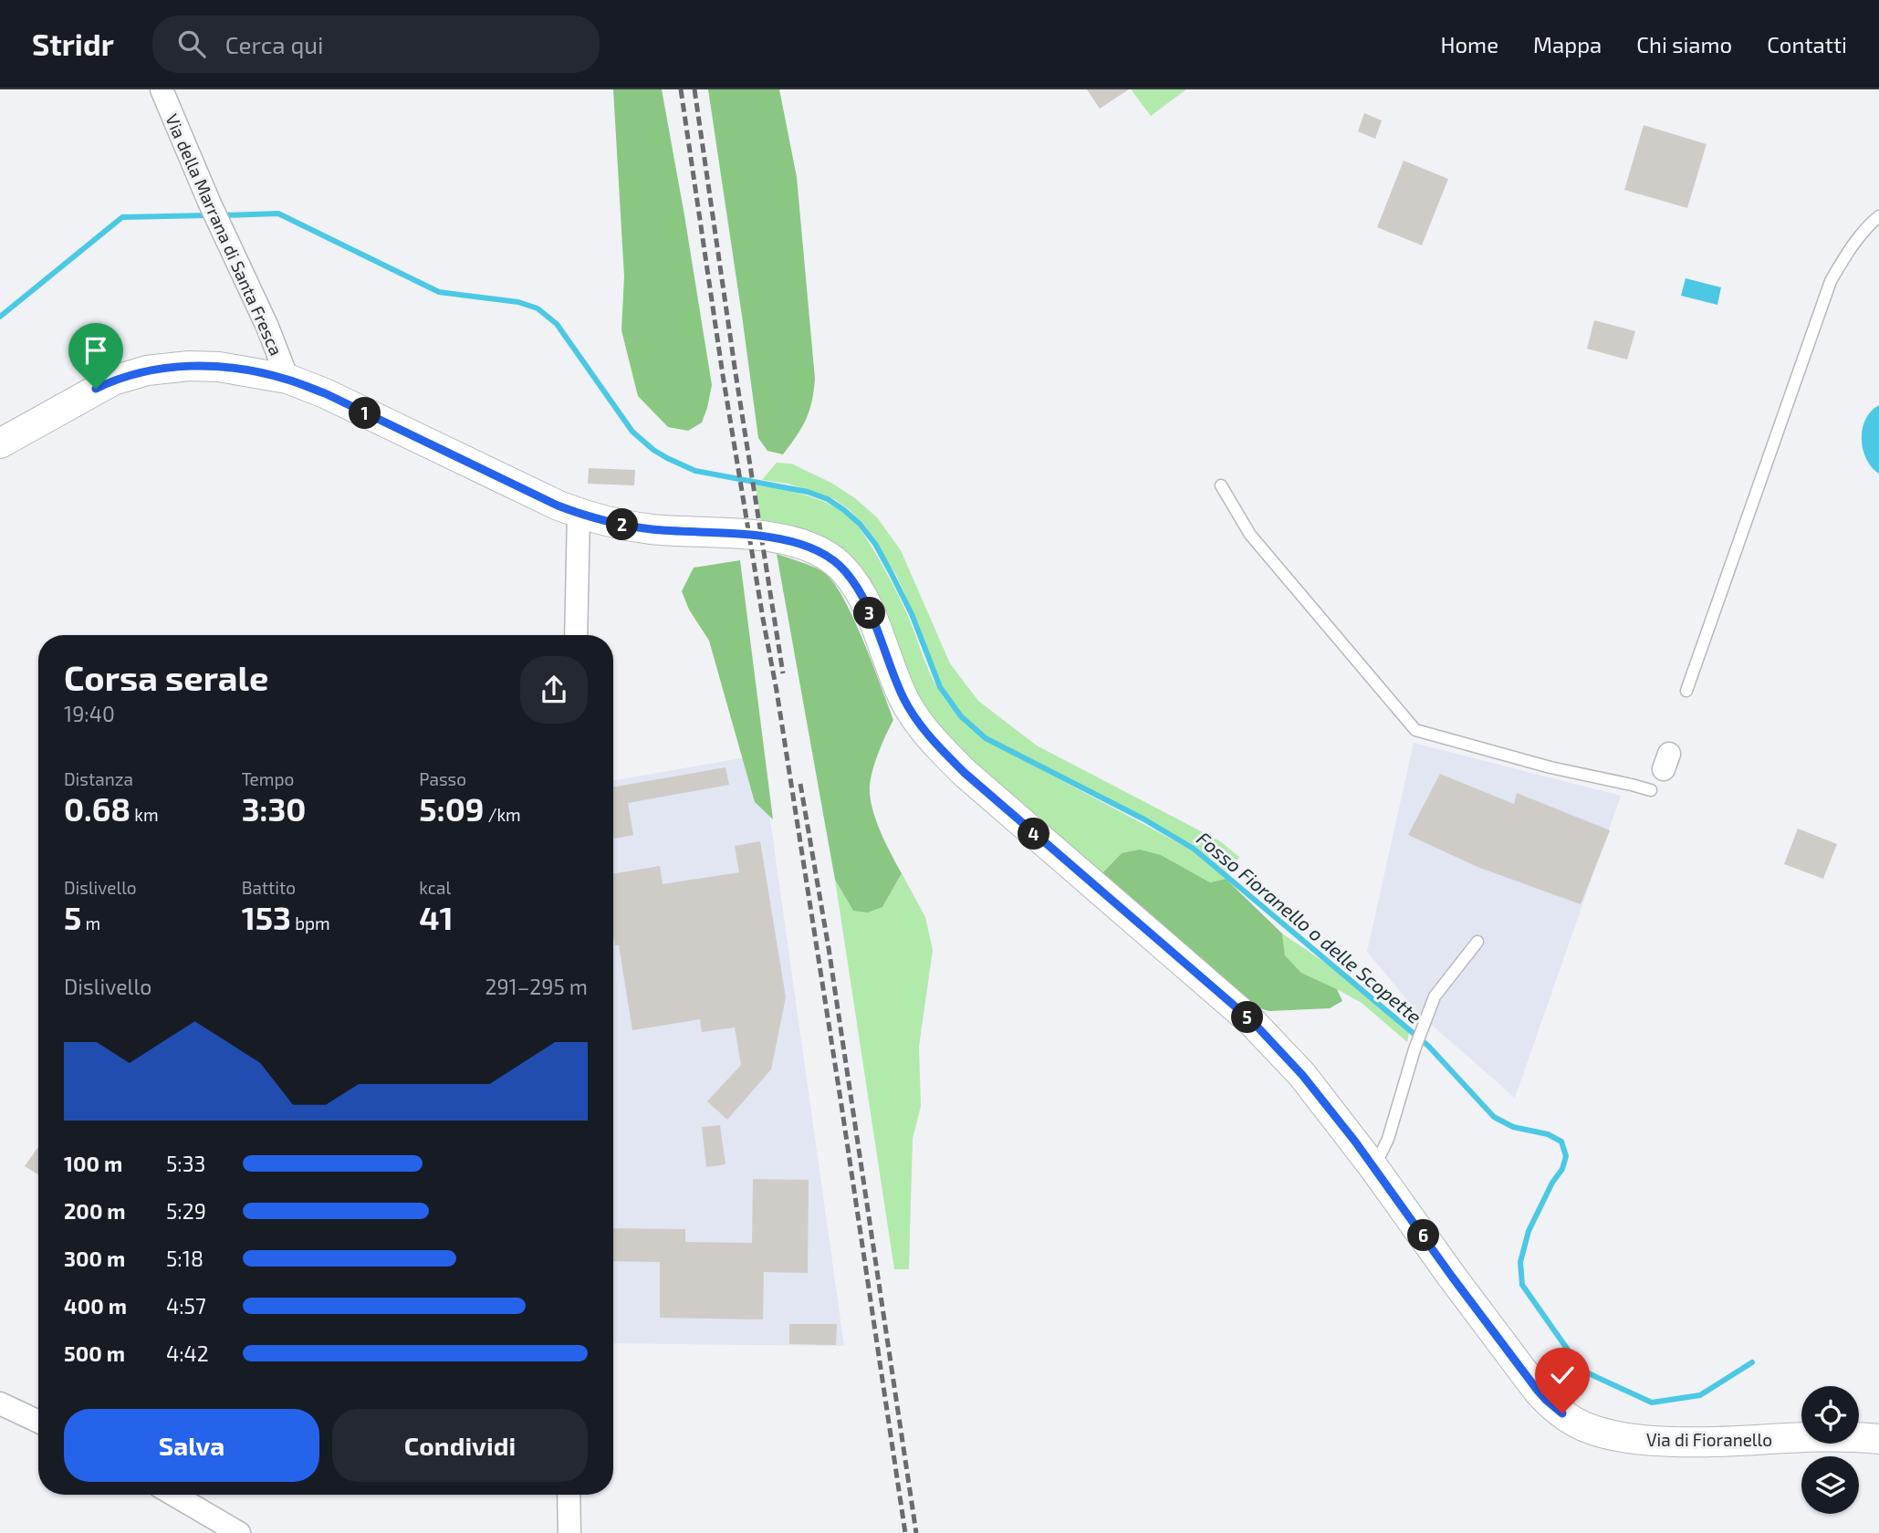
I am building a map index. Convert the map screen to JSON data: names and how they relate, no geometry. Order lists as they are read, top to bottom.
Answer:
{
  "streets": {
    "street": ["Via della Marrana di Santa Fresca", "Via di Fioranello"]
  },
  "crossings": [
    ["Via della Marrana di Santa Fresca", "Via di Fioranello"]
  ],
  "water": ["Fosso Fioranello o delle Scopette"],
  "page": {
    "header": "Stridr",
    "search": "Cerca qui",
    "nav": [
      "Home",
      "Mappa",
      "Chi siamo",
      "Contatti"
    ],
    "pins": [
      "1",
      "2",
      "3",
      "4",
      "5",
      "6"
    ],
    "heading": ["Corsa serale", "19:40"],
    "stats": [
      ["Distanza", "0.68 km"],
      ["Tempo", "3:30"],
      ["Passo", "5:09 /km"],
      ["Dislivello", "5 m"],
      ["Battito", "153 bpm"],
      ["kcal", "41"]
    ],
    "chart": ["Dislivello", "291–295 m"],
    "list": [
      {
        "name": "100 m",
        "note": "5:33"
      },
      {
        "name": "200 m",
        "note": "5:29"
      },
      {
        "name": "300 m",
        "note": "5:18"
      },
      {
        "name": "400 m",
        "note": "4:57"
      },
      {
        "name": "500 m",
        "note": "4:42"
      }
    ],
    "buttons": ["Salva", "Condividi"]
  }
}
